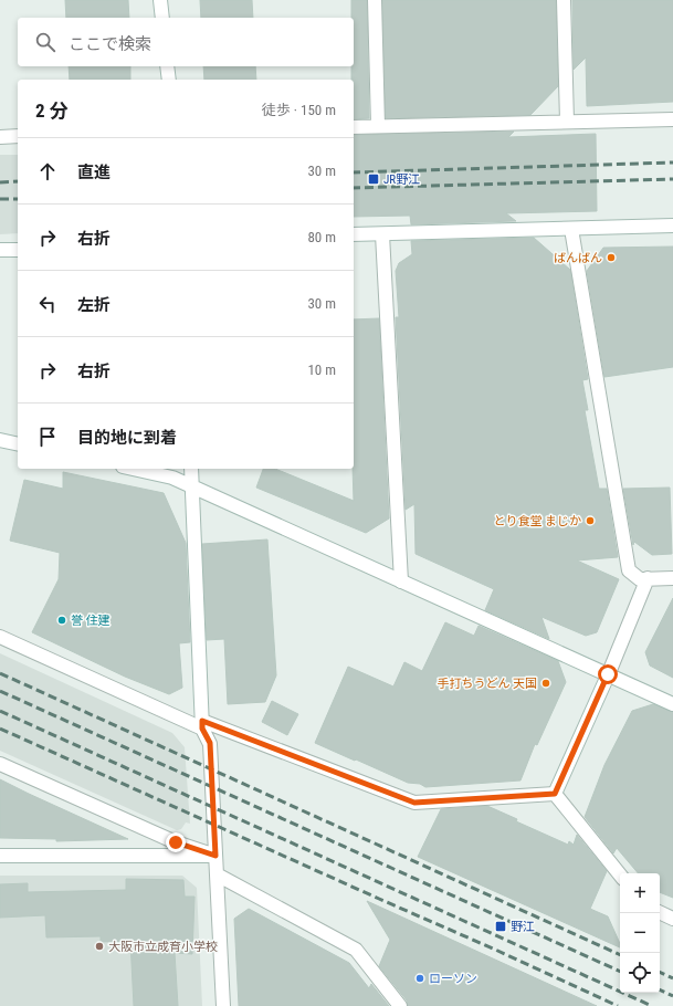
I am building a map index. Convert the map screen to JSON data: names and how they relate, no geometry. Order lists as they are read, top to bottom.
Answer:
{
  "places": {
    "transit": ["JR野江", "野江"],
    "other": [
      "ばんばん",
      "とり食堂 まじか",
      "誉 住建",
      "手打ちうどん 天国",
      "大阪市立成育小学校",
      "ローソン"
    ]
  },
  "page": {
    "search": "ここで検索",
    "heading": ["2 分", "徒歩 · 150 m"],
    "list": [
      ["直進", "30 m"],
      ["右折", "80 m"],
      ["左折", "30 m"],
      ["右折", "10 m"],
      "目的地に到着"
    ],
    "map_buttons": ["+", "−"]
  }
}
